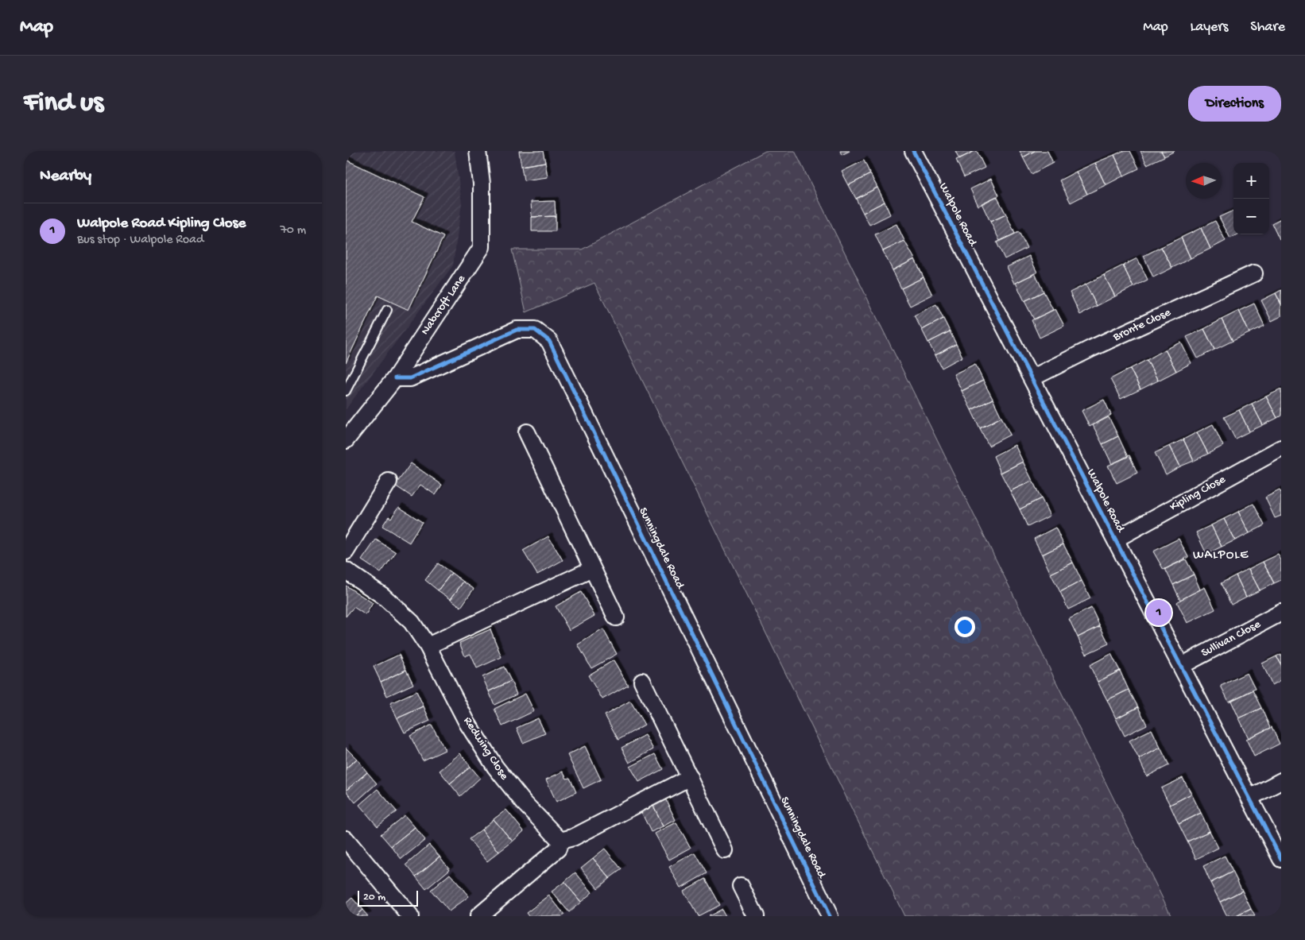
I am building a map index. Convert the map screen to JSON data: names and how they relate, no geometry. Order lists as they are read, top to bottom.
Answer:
{
  "streets": {
    "street": [
      "Walpole Road",
      "Nabcroft Lane",
      "Bronte Close",
      "Kipling Close",
      "Sunningdale Road",
      "Sullivan Close",
      "Redwing Close"
    ]
  },
  "crossings": [
    ["Walpole Road", "Bronte Close"],
    ["Walpole Road", "Kipling Close"],
    ["Walpole Road", "Sullivan Close"],
    ["Nabcroft Lane", "Sunningdale Road"]
  ],
  "districts": ["WALPOLE"],
  "scale_bar": "20 m",
  "north": "left",
  "page": {
    "header": "Map",
    "nav": ["Map", "Layers", "Share"],
    "buttons": "Directions",
    "title": "Find us",
    "heading": "Nearby",
    "map_buttons": ["+", "−"],
    "list": [
      {
        "mark": "1",
        "name": "Walpole Road Kipling Close",
        "note": "Bus stop · Walpole Road",
        "value": "70 m"
      }
    ],
    "pins": "1",
    "scale": "20 m"
  }
}
